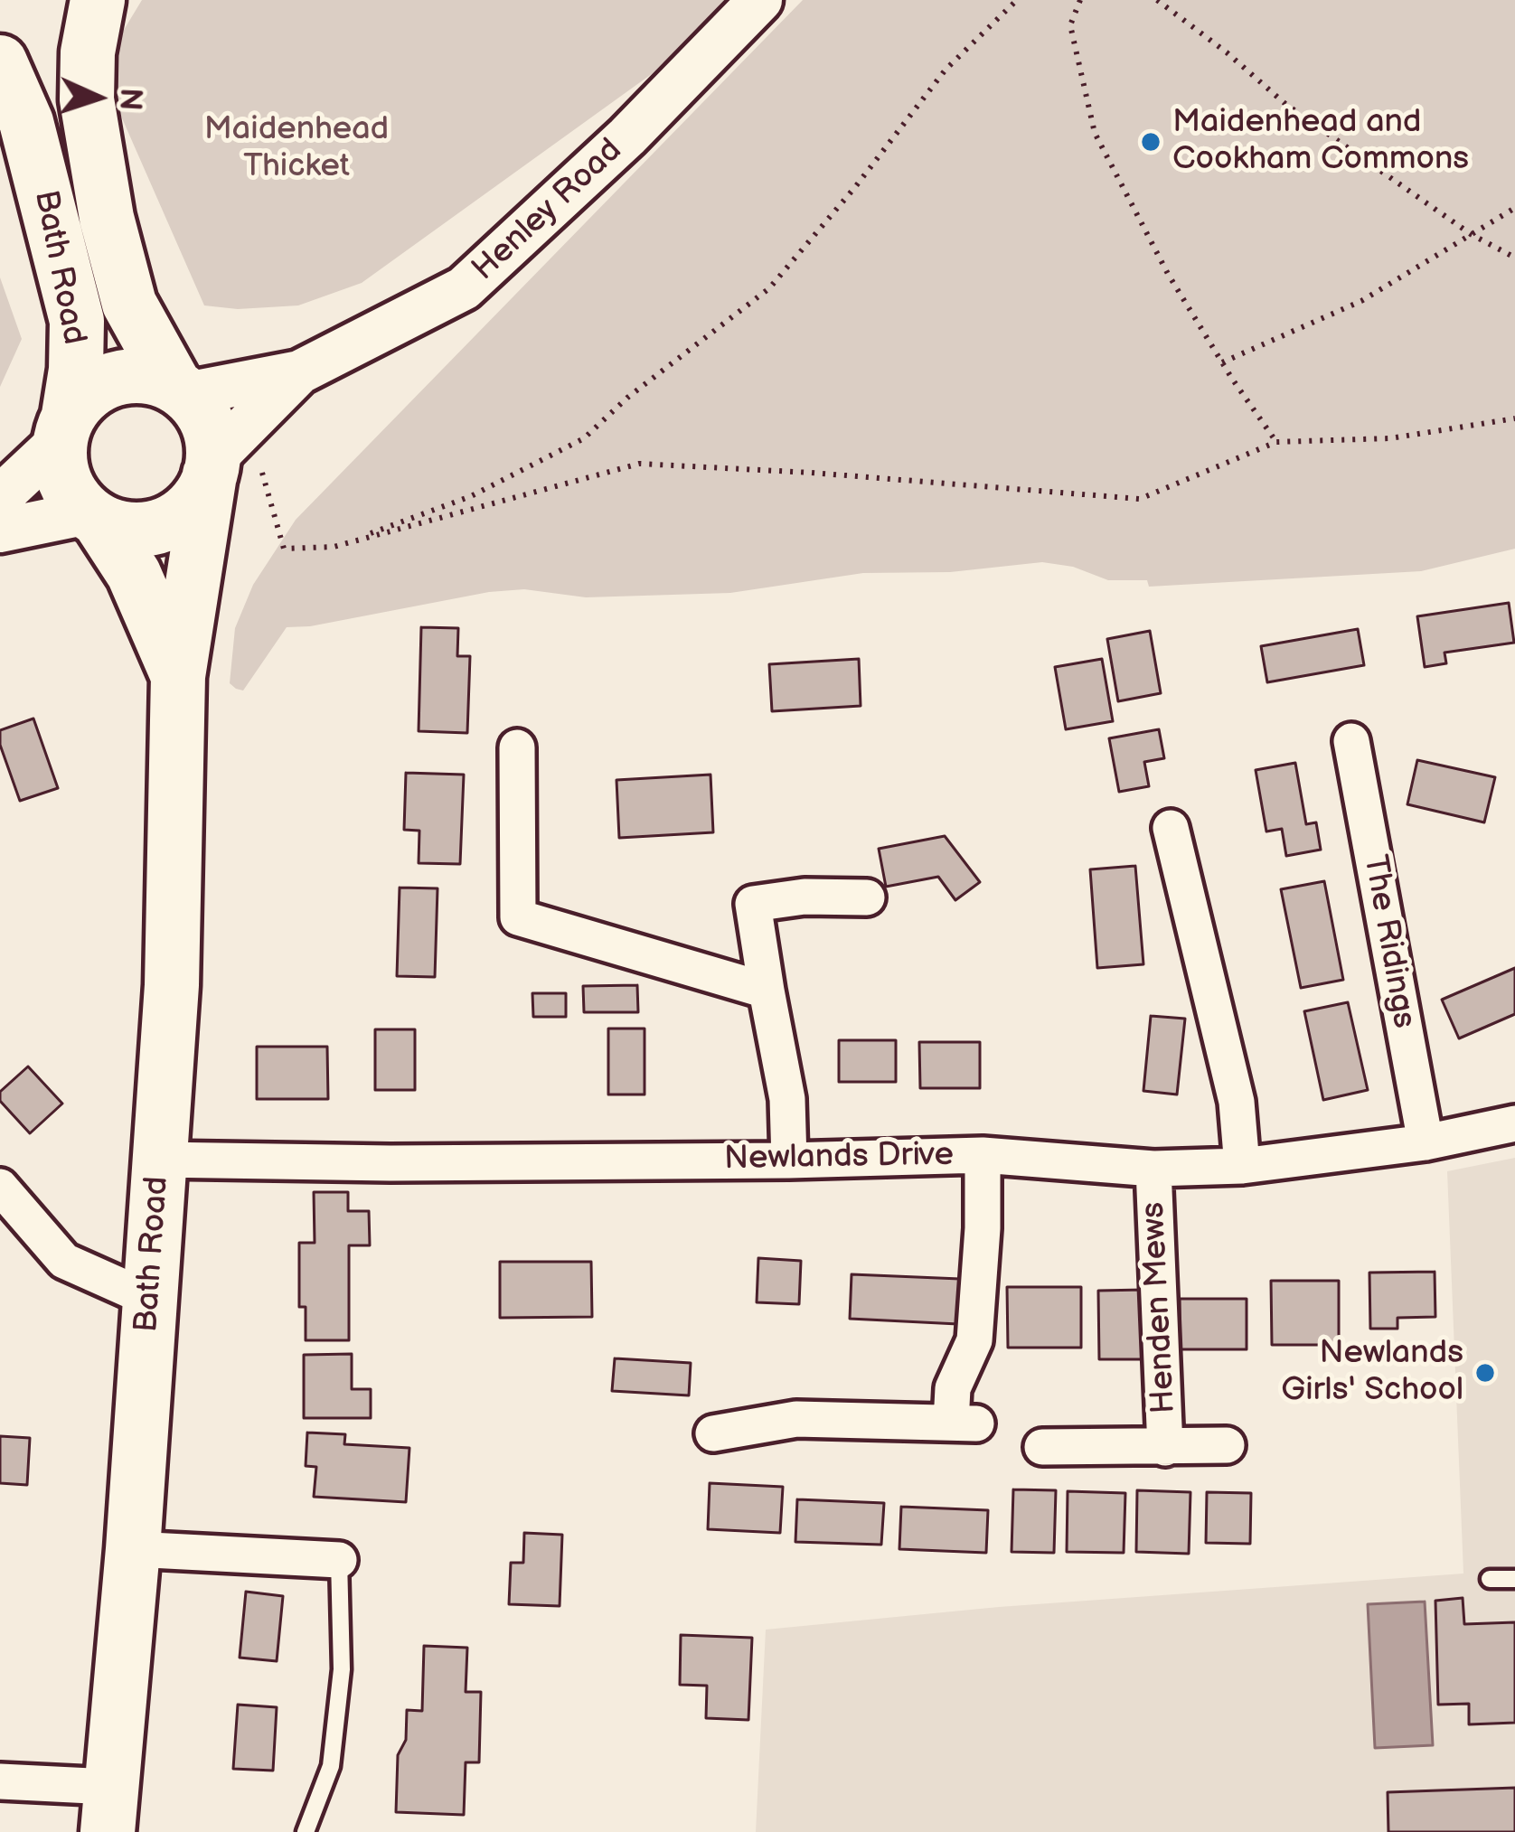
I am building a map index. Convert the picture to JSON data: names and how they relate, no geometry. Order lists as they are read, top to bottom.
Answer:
{
  "streets": {
    "main road": ["Bath Road"],
    "street": [
      "Henley Road",
      "The Ridings",
      "Newlands Drive",
      "Henden Mews"
    ]
  },
  "crossings": [
    ["Henley Road", "Bath Road"],
    ["Bath Road", "Newlands Drive"],
    ["The Ridings", "Newlands Drive"],
    ["Newlands Drive", "Henden Mews"]
  ],
  "parks": ["Maidenhead Thicket"],
  "places": ["Maidenhead and Cookham Commons", "Newlands Girls' School"],
  "north": "right"
}
